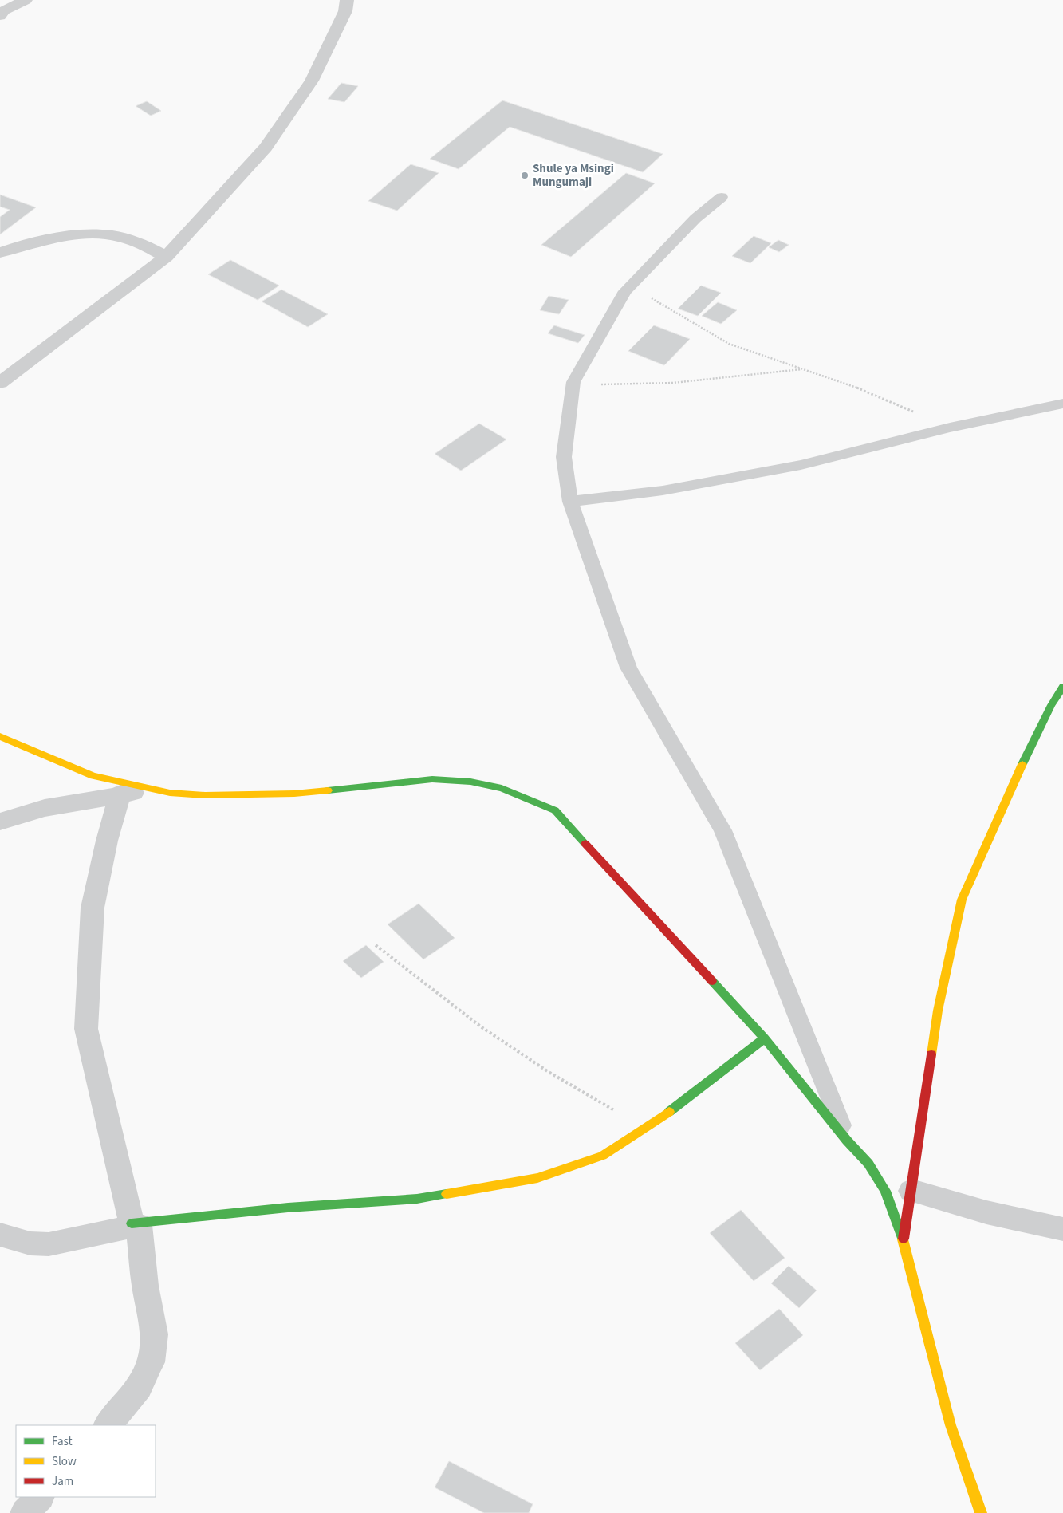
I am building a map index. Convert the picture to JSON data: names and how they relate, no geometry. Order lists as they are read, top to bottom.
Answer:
{
  "places": ["Shule ya Msingi Mungumaji"],
  "legend": ["Fast", "Slow", "Jam"]
}
